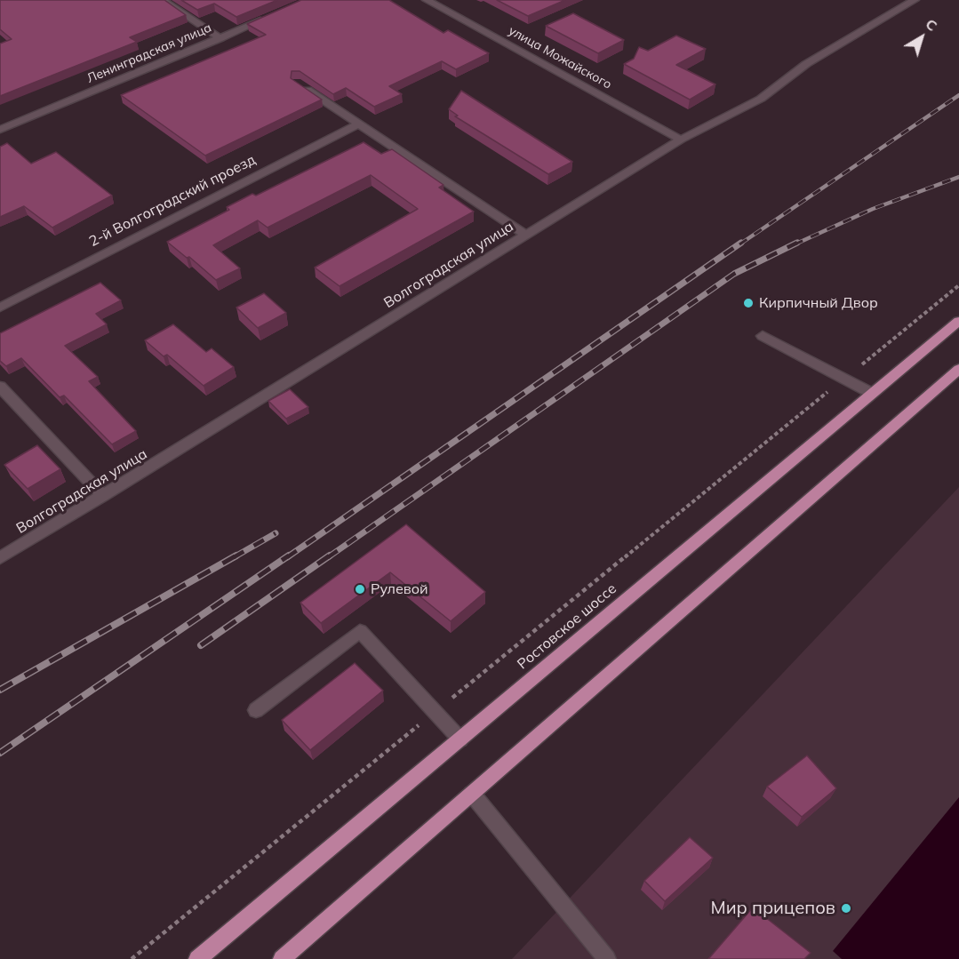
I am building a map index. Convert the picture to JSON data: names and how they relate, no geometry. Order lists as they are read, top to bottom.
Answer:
{
  "streets": {
    "main road": ["Ростовское шоссе"],
    "street": [
      "Ленинградская улица",
      "улица Можайского",
      "2-й Волгоградский проезд",
      "Волгоградская улица"
    ]
  },
  "crossings": [
    ["улица Можайского", "Волгоградская улица"]
  ],
  "places": ["Кирпичный Двор", "Рулевой", "Мир прицепов"],
  "north": "top right"
}
